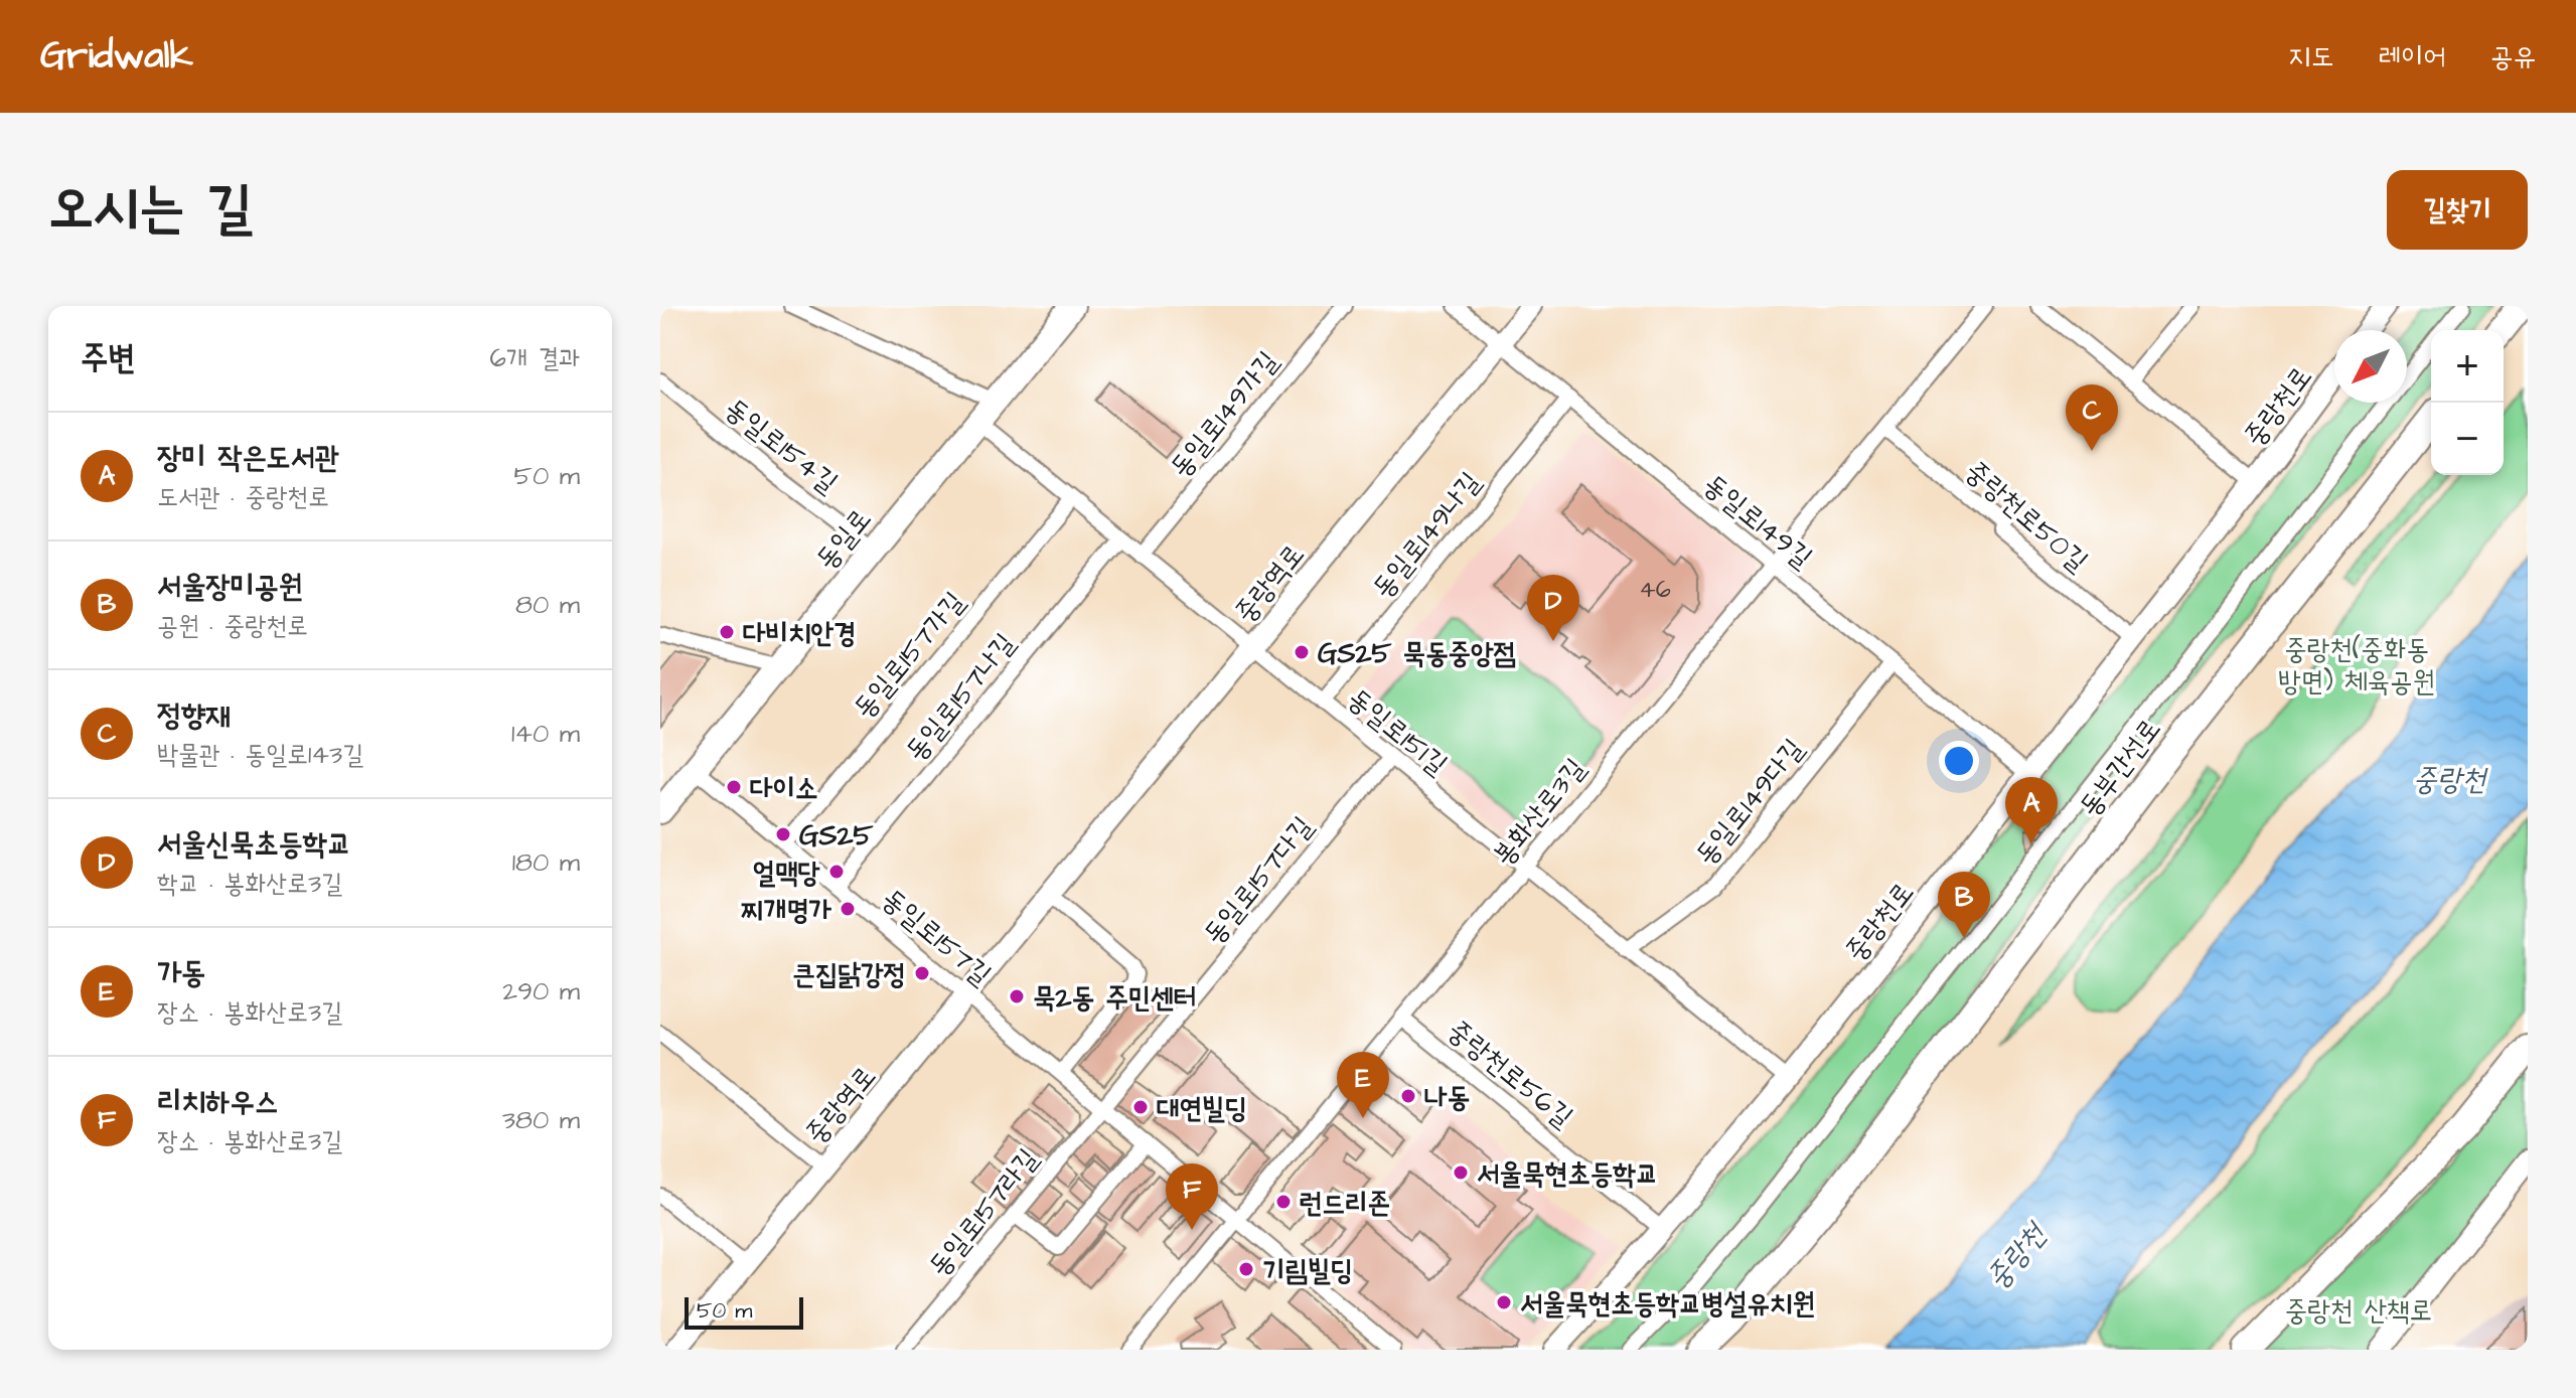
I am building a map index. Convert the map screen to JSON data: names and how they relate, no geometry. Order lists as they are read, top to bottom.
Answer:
{
  "streets": {
    "highway": ["동부간선로"],
    "main road": ["동일로"],
    "street": [
      "중랑천로",
      "동일로149가길",
      "동일로154길",
      "중랑천로50길",
      "동일로149길",
      "동일로149나길",
      "중랑역로",
      "동일로157가길",
      "동일로157나길",
      "동일로151길",
      "동일로149다길",
      "봉화산로3길",
      "동일로157다길",
      "동일로157길",
      "중랑천로56길",
      "동일로157라길"
    ]
  },
  "crossings": [
    ["중랑천로", "중랑천로50길"],
    ["중랑천로", "동일로149길"],
    ["중랑천로", "동일로151길"],
    ["중랑천로", "중랑천로56길"],
    ["동일로149가길", "동일로151길"],
    ["동일로154길", "동일로"],
    ["중랑천로50길", "봉화산로3길"],
    ["동일로149길", "동일로149나길"],
    ["동일로149길", "중랑역로"],
    ["동일로149길", "동일로149다길"],
    ["동일로149길", "봉화산로3길"],
    ["동일로149나길", "동일로151길"],
    ["동일로", "동일로151길"],
    ["동일로", "동일로157길"],
    ["중랑역로", "동일로151길"],
    ["중랑역로", "동일로157길"],
    ["동일로157가길", "동일로151길"],
    ["동일로157가길", "동일로157길"],
    ["동일로157나길", "동일로151길"],
    ["동일로157나길", "동일로157길"],
    ["동일로151길", "동일로149다길"],
    ["동일로151길", "봉화산로3길"],
    ["동일로151길", "동일로157다길"],
    ["봉화산로3길", "동일로157길"],
    ["봉화산로3길", "중랑천로56길"],
    ["동일로157다길", "동일로157길"],
    ["동일로157다길", "동일로157라길"],
    ["동일로157길", "동일로157라길"]
  ],
  "water": ["중랑천"],
  "parks": ["중랑천(중화동 방면) 체육공원", "중랑천 산책로"],
  "places": [
    "다비치안경",
    "GS25 묵동중앙점",
    "다이소",
    "GS25",
    "얼맥당",
    "찌개명가",
    "큰집닭강정",
    "묵2동 주민센터",
    "나동",
    "대연빌딩",
    "서울묵현초등학교",
    "런드리존",
    "기림빌딩",
    "서울묵현초등학교병설유치원"
  ],
  "house_numbers": ["46"],
  "scale_bar": "50 m",
  "north": "bottom left",
  "page": {
    "header": "Gridwalk",
    "nav": ["지도", "레이어", "공유"],
    "title": "오시는 길",
    "buttons": "길찾기",
    "heading": ["주변", "6개 결과"],
    "map_buttons": ["+", "−"],
    "pins": [
      "C",
      "D",
      "A",
      "B",
      "E",
      "F"
    ],
    "list": [
      {
        "mark": "A",
        "name": "장미 작은도서관",
        "note": "도서관 · 중랑천로",
        "value": "50 m"
      },
      {
        "mark": "B",
        "name": "서울장미공원",
        "note": "공원 · 중랑천로",
        "value": "80 m"
      },
      {
        "mark": "C",
        "name": "정향재",
        "note": "박물관 · 동일로143길",
        "value": "140 m"
      },
      {
        "mark": "D",
        "name": "서울신묵초등학교",
        "note": "학교 · 봉화산로3길",
        "value": "180 m"
      },
      {
        "mark": "E",
        "name": "가동",
        "note": "장소 · 봉화산로3길",
        "value": "290 m"
      },
      {
        "mark": "F",
        "name": "리치하우스",
        "note": "장소 · 봉화산로3길",
        "value": "380 m"
      }
    ],
    "scale": "50 m"
  }
}
